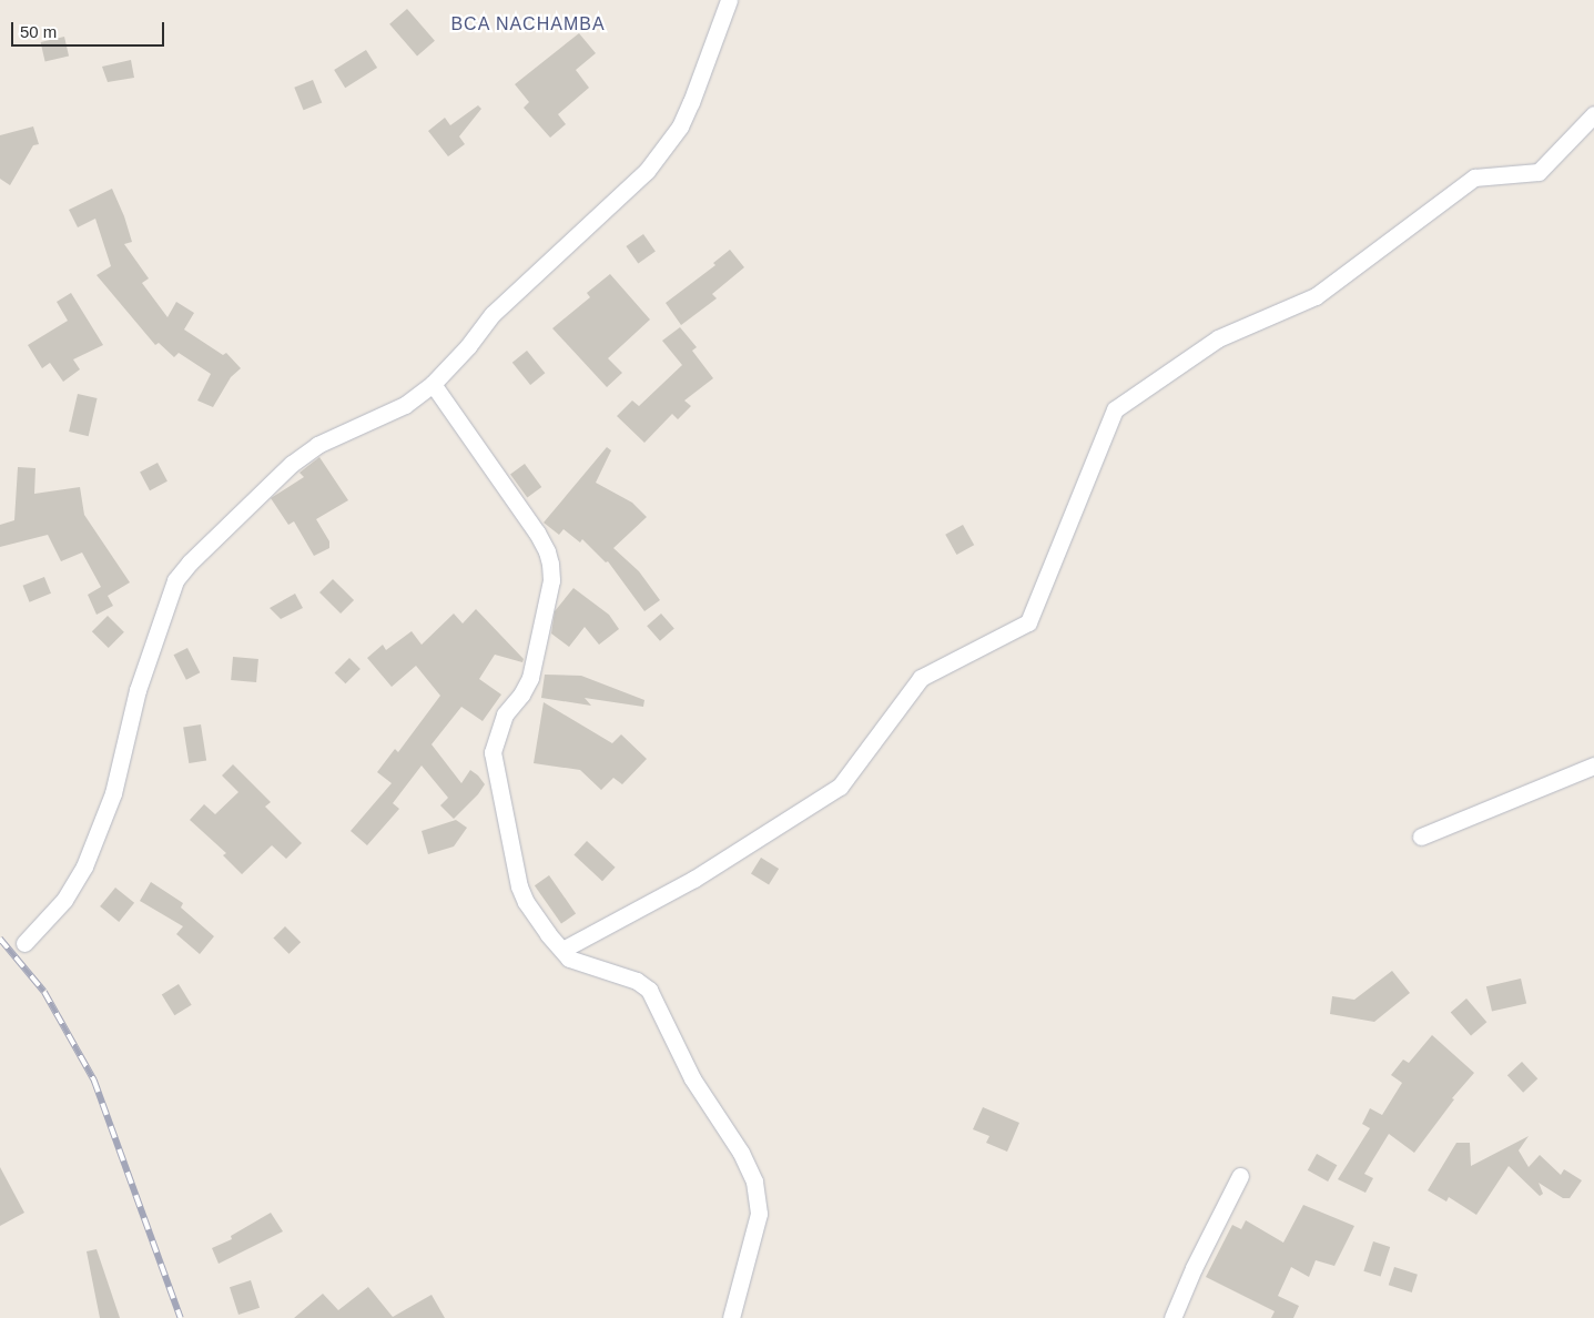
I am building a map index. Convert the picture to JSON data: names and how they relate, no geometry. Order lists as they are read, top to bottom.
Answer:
{
  "districts": ["BCA NACHAMBA"],
  "scale_bar": "50 m"
}
